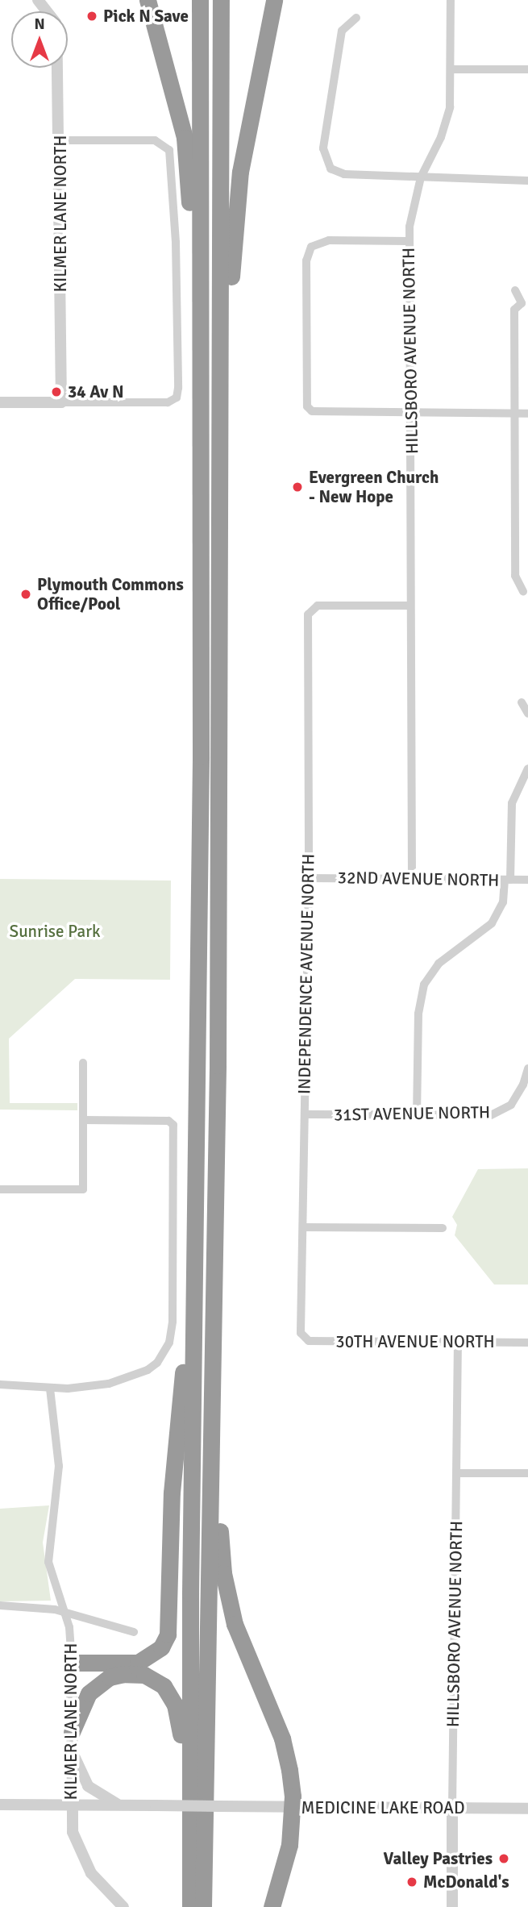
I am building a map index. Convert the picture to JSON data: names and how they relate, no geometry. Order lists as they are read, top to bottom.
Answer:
{
  "streets": {
    "street": [
      "KILMER LANE NORTH",
      "HILLSBORO AVENUE NORTH",
      "32ND AVENUE NORTH",
      "INDEPENDENCE AVENUE NORTH",
      "31ST AVENUE NORTH",
      "30TH AVENUE NORTH",
      "MEDICINE LAKE ROAD"
    ]
  },
  "crossings": [
    ["KILMER LANE NORTH", "MEDICINE LAKE ROAD"],
    ["HILLSBORO AVENUE NORTH", "32ND AVENUE NORTH"],
    ["HILLSBORO AVENUE NORTH", "INDEPENDENCE AVENUE NORTH"],
    ["HILLSBORO AVENUE NORTH", "30TH AVENUE NORTH"],
    ["HILLSBORO AVENUE NORTH", "MEDICINE LAKE ROAD"],
    ["32ND AVENUE NORTH", "INDEPENDENCE AVENUE NORTH"],
    ["INDEPENDENCE AVENUE NORTH", "31ST AVENUE NORTH"],
    ["INDEPENDENCE AVENUE NORTH", "30TH AVENUE NORTH"]
  ],
  "parks": ["Sunrise Park"],
  "places": [
    "Pick N Save",
    "34 Av N",
    "Evergreen Church - New Hope",
    "Plymouth Commons Office/Pool",
    "Valley Pastries",
    "McDonald's"
  ],
  "north": "top"
}
